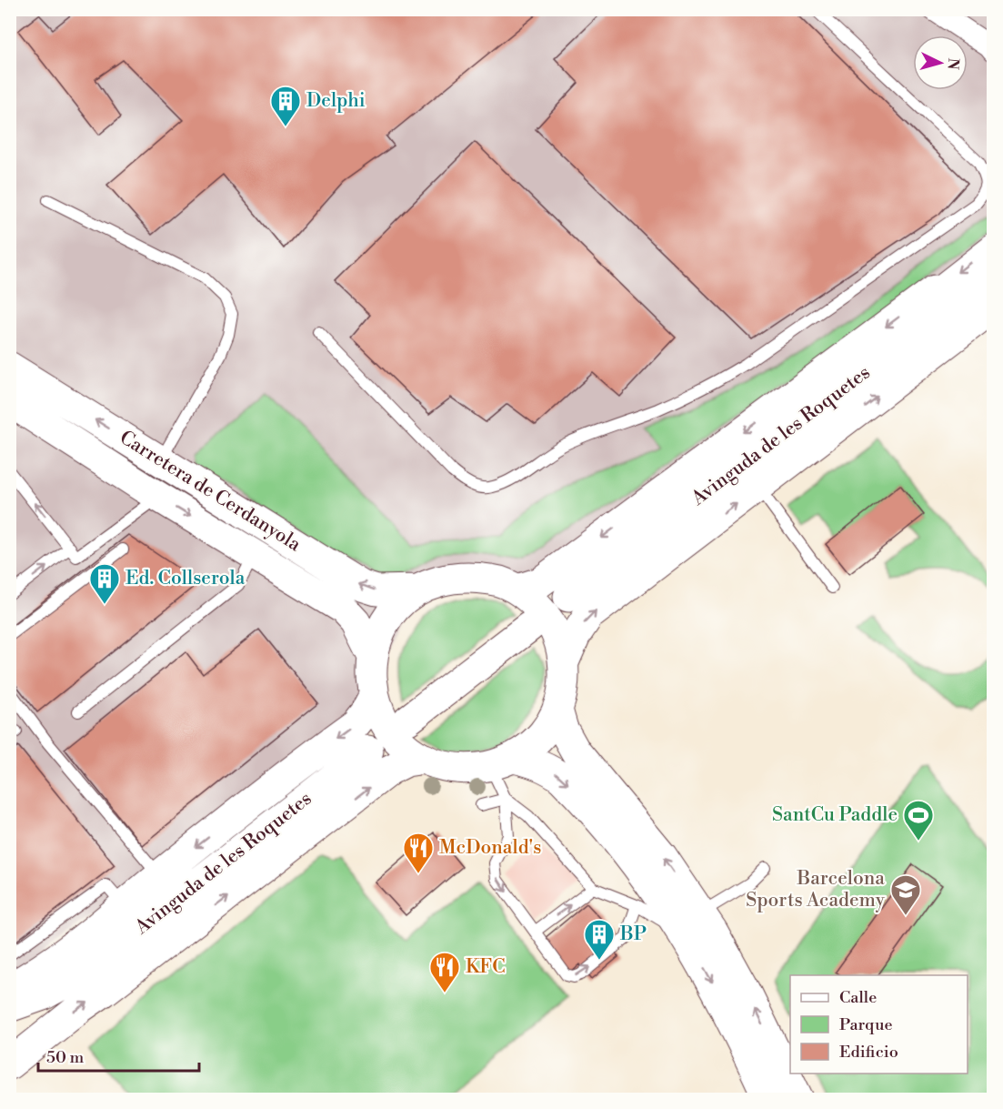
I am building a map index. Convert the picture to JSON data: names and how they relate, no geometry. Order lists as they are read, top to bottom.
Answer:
{
  "streets": {
    "main road": ["Avinguda de les Roquetes", "Carretera de Cerdanyola"]
  },
  "places": {
    "building": ["Delphi", "Ed. Collserola", "BP"],
    "sports": ["SantCu Paddle"],
    "restaurant": ["McDonald's", "KFC"],
    "school or university": ["Barcelona Sports Academy"]
  },
  "legend": ["Calle", "Parque", "Edificio"],
  "scale_bar": "50 m",
  "north": "right"
}
